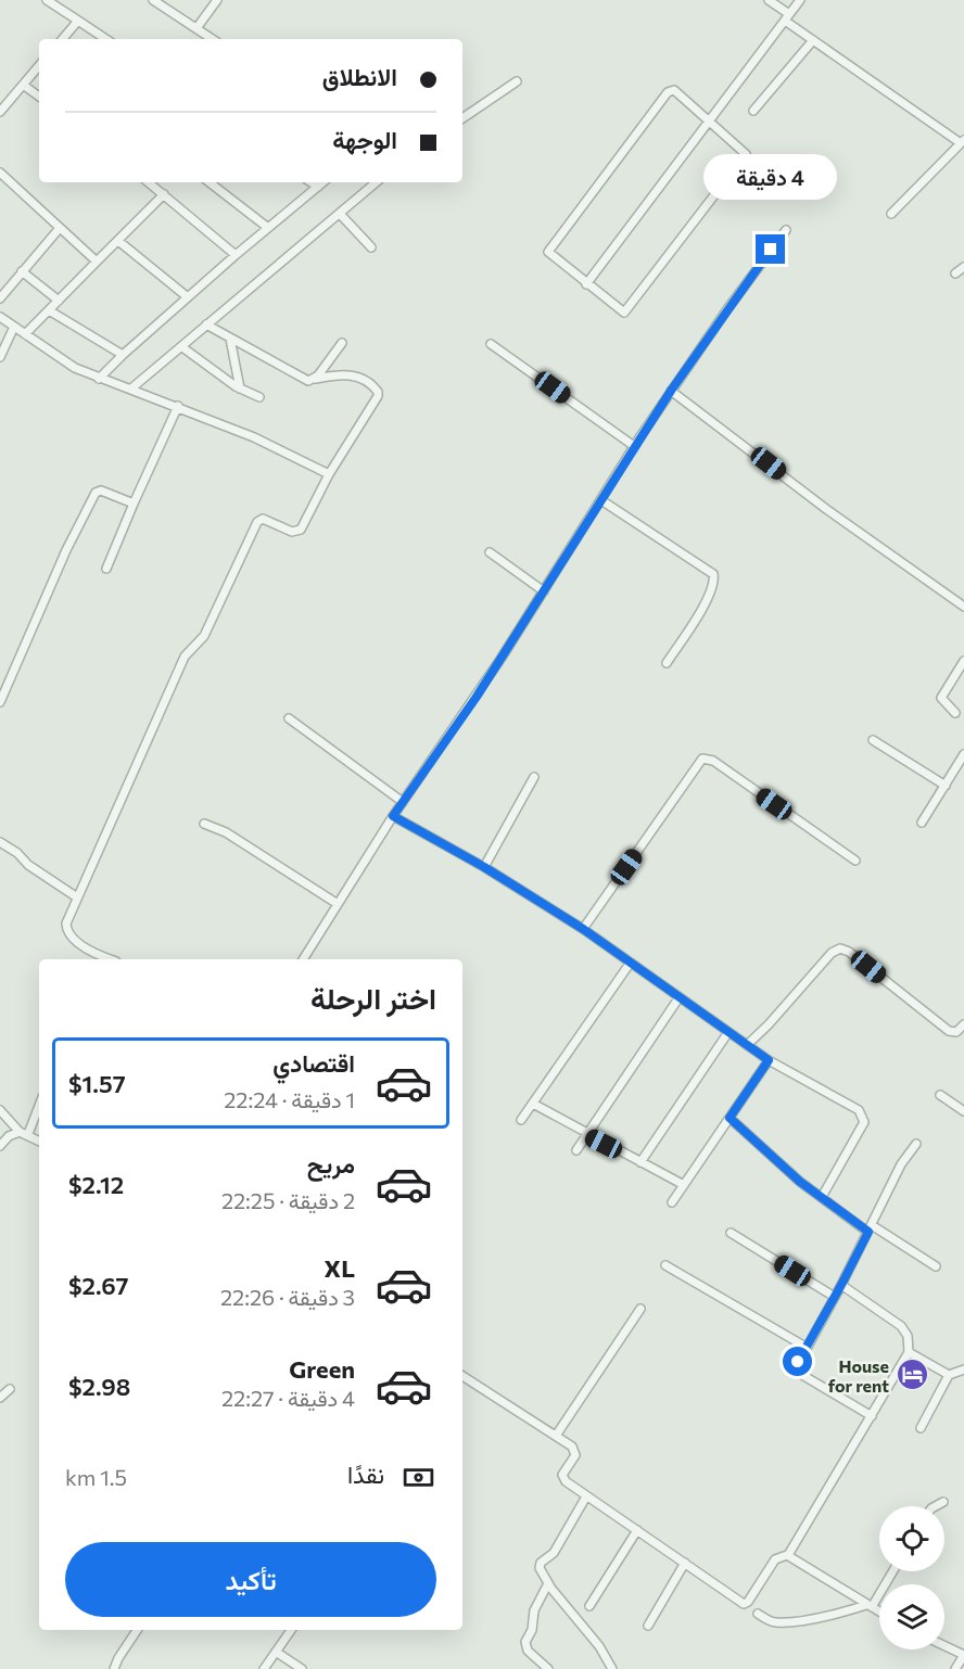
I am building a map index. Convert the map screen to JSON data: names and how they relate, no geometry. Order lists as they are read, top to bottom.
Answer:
{
  "places": {
    "hotel": ["House for rent"]
  },
  "page": {
    "banner": ["الانطلاق", "الوجهة"],
    "bubble": "4 دقيقة",
    "heading": "اختر الرحلة",
    "list": [
      {
        "name": "اقتصادي",
        "note": "1 دقيقة · 22:24",
        "value": "$1.57"
      },
      {
        "name": "مريح",
        "note": "2 دقيقة · 22:25",
        "value": "$2.12"
      },
      {
        "name": "XL",
        "note": "3 دقيقة · 22:26",
        "value": "$2.67"
      },
      {
        "name": "Green",
        "note": "4 دقيقة · 22:27",
        "value": "$2.98"
      }
    ],
    "pay": ["نقدًا", "1.5 km"],
    "buttons": "تأكيد"
  }
}
